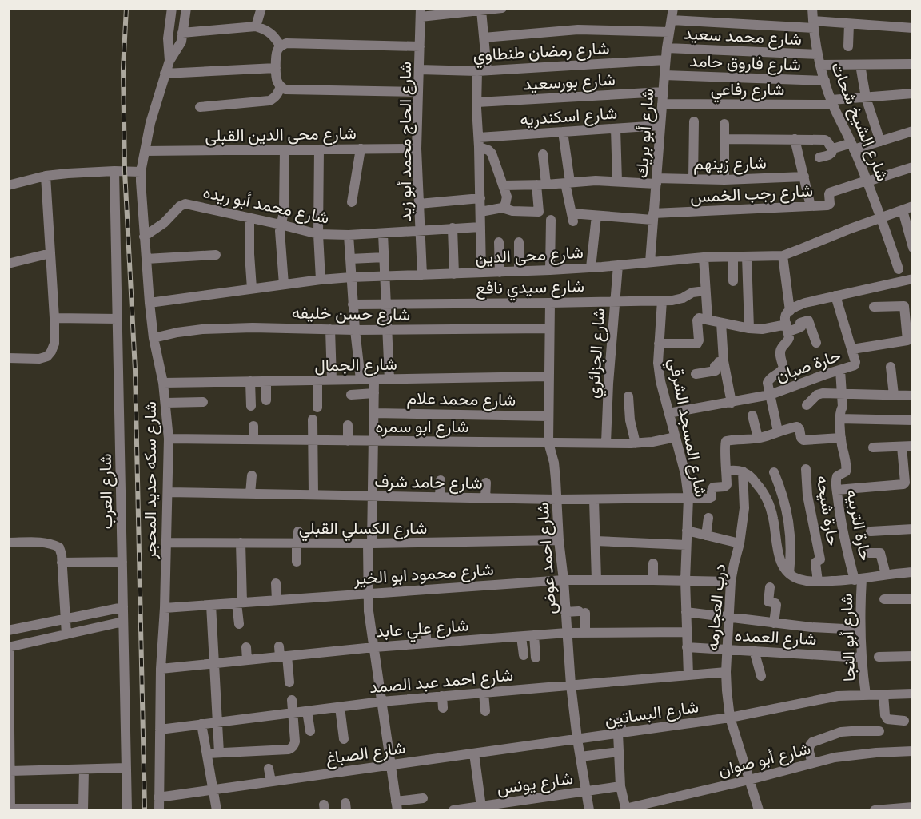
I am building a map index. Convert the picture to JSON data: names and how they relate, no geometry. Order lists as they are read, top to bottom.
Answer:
{
  "streets": {
    "street": [
      "شارع محمد سعيد",
      "شارع رمضان طنطاوي",
      "شارع فاروق حامد",
      "شارع بورسعيد",
      "شارع رفاعي",
      "شارع اسكندريه",
      "شارع الشيخ شحات",
      "شارع أبو بريك",
      "شارع محى الدين القبلى",
      "شارع الحاج محمد أبو زيد",
      "شارع زينهم",
      "شارع رجب الخمس",
      "شارع محمد أبو ريده",
      "شارع محى الدين",
      "شارع سيدي نافع",
      "شارع حسن خليفه",
      "شارع الجزائري",
      "شارع الجمال",
      "حارة صبان",
      "شارع محمد علام",
      "شارع ابو سمره",
      "شارع المسجد الشرقي",
      "شارع سكه حديد المحجر",
      "شارع حامد شرف",
      "شارع العرب",
      "حارة شيحه",
      "حارة التربيه",
      "شارع الكسلي القبلي",
      "شارع احمد عوض",
      "شارع محمود ابو الخير",
      "درب العجارمه",
      "شارع علي عابد",
      "شارع العمده",
      "شارع أبو النجا",
      "شارع احمد عبد الصمد",
      "شارع البساتين",
      "شارع الصباغ",
      "شارع أبو صوان",
      "شارع يونس"
    ]
  },
  "crossings": [
    ["شارع محمد سعيد", "شارع الشيخ شحات"],
    ["شارع محمد سعيد", "شارع أبو بريك"],
    ["شارع رمضان طنطاوي", "شارع أبو بريك"],
    ["شارع رمضان طنطاوي", "شارع الحاج محمد أبو زيد"],
    ["شارع فاروق حامد", "شارع الشيخ شحات"],
    ["شارع فاروق حامد", "شارع أبو بريك"],
    ["شارع بورسعيد", "شارع أبو بريك"],
    ["شارع رفاعي", "شارع الشيخ شحات"],
    ["شارع رفاعي", "شارع أبو بريك"],
    ["شارع اسكندريه", "شارع أبو بريك"],
    ["شارع الشيخ شحات", "شارع رجب الخمس"],
    ["شارع الشيخ شحات", "شارع محى الدين"],
    ["شارع أبو بريك", "شارع زينهم"],
    ["شارع أبو بريك", "شارع رجب الخمس"],
    ["شارع أبو بريك", "شارع محى الدين"],
    ["شارع محى الدين القبلى", "شارع الحاج محمد أبو زيد"],
    ["شارع محى الدين القبلى", "شارع سكه حديد المحجر"],
    ["شارع الحاج محمد أبو زيد", "شارع محمد أبو ريده"],
    ["شارع الحاج محمد أبو زيد", "شارع محى الدين"],
    ["شارع زينهم", "شارع رجب الخمس"],
    ["شارع محمد أبو ريده", "شارع سكه حديد المحجر"],
    ["شارع محى الدين", "شارع الجزائري"],
    ["شارع محى الدين", "شارع سكه حديد المحجر"],
    ["شارع سيدي نافع", "شارع الجزائري"],
    ["شارع سيدي نافع", "شارع المسجد الشرقي"],
    ["شارع سيدي نافع", "شارع احمد عوض"],
    ["شارع حسن خليفه", "شارع سكه حديد المحجر"],
    ["شارع حسن خليفه", "شارع احمد عوض"],
    ["شارع الجزائري", "شارع ابو سمره"],
    ["شارع الجمال", "شارع سكه حديد المحجر"],
    ["شارع الجمال", "شارع احمد عوض"],
    ["حارة صبان", "شارع المسجد الشرقي"],
    ["شارع محمد علام", "شارع احمد عوض"],
    ["شارع ابو سمره", "شارع المسجد الشرقي"],
    ["شارع ابو سمره", "شارع سكه حديد المحجر"],
    ["شارع ابو سمره", "شارع احمد عوض"],
    ["شارع المسجد الشرقي", "شارع حامد شرف"],
    ["شارع المسجد الشرقي", "شارع محمود ابو الخير"],
    ["شارع المسجد الشرقي", "شارع علي عابد"],
    ["شارع المسجد الشرقي", "شارع العمده"],
    ["شارع المسجد الشرقي", "شارع احمد عبد الصمد"],
    ["شارع سكه حديد المحجر", "شارع حامد شرف"],
    ["شارع سكه حديد المحجر", "شارع الكسلي القبلي"],
    ["شارع سكه حديد المحجر", "شارع محمود ابو الخير"],
    ["شارع سكه حديد المحجر", "شارع علي عابد"],
    ["شارع سكه حديد المحجر", "شارع احمد عبد الصمد"],
    ["شارع سكه حديد المحجر", "شارع الصباغ"],
    ["شارع حامد شرف", "شارع احمد عوض"],
    ["حارة التربيه", "شارع أبو النجا"],
    ["شارع الكسلي القبلي", "شارع احمد عوض"],
    ["شارع احمد عوض", "شارع محمود ابو الخير"],
    ["شارع احمد عوض", "شارع علي عابد"],
    ["شارع احمد عوض", "شارع احمد عبد الصمد"],
    ["شارع احمد عوض", "شارع البساتين"],
    ["شارع احمد عوض", "شارع الصباغ"],
    ["شارع احمد عوض", "شارع يونس"],
    ["شارع محمود ابو الخير", "درب العجارمه"],
    ["درب العجارمه", "شارع العمده"],
    ["درب العجارمه", "شارع احمد عبد الصمد"],
    ["درب العجارمه", "شارع البساتين"],
    ["درب العجارمه", "شارع أبو صوان"],
    ["شارع العمده", "شارع أبو النجا"],
    ["شارع أبو النجا", "شارع البساتين"],
    ["شارع البساتين", "شارع الصباغ"]
  ]
}
